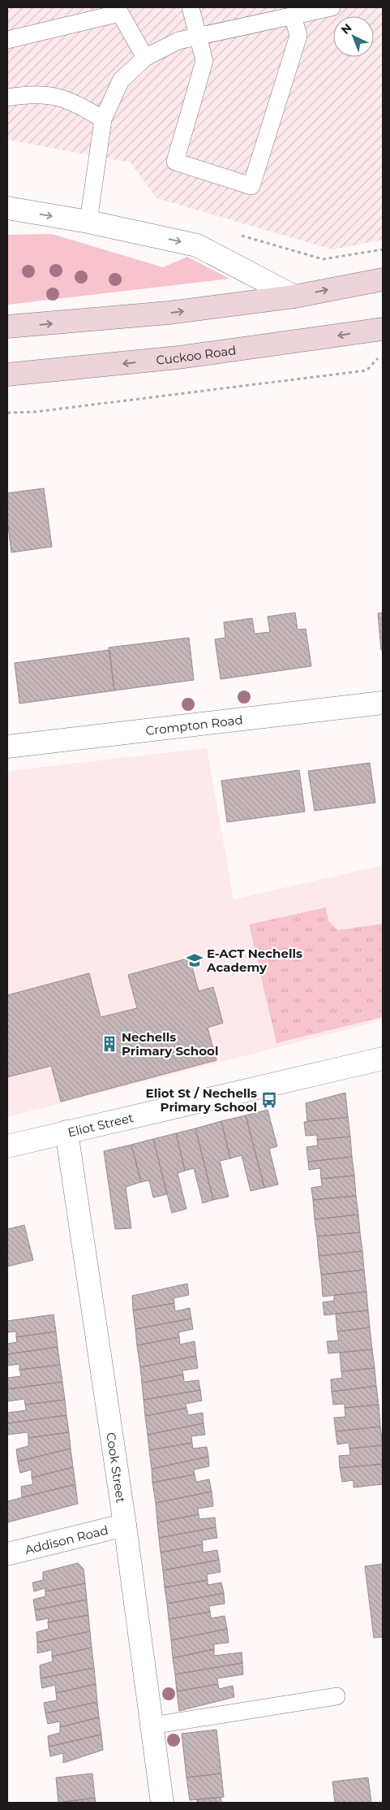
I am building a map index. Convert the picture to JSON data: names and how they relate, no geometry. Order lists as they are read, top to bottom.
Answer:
{
  "streets": {
    "main road": ["Cuckoo Road"],
    "street": [
      "Crompton Road",
      "Eliot Street",
      "Cook Street",
      "Addison Road"
    ]
  },
  "crossings": [
    ["Eliot Street", "Cook Street"],
    ["Cook Street", "Addison Road"]
  ],
  "places": {
    "school or university": ["E-ACT Nechells Academy"],
    "building": ["Nechells Primary School"],
    "bus stop": ["Eliot St / Nechells Primary School"]
  },
  "north": "top left"
}
